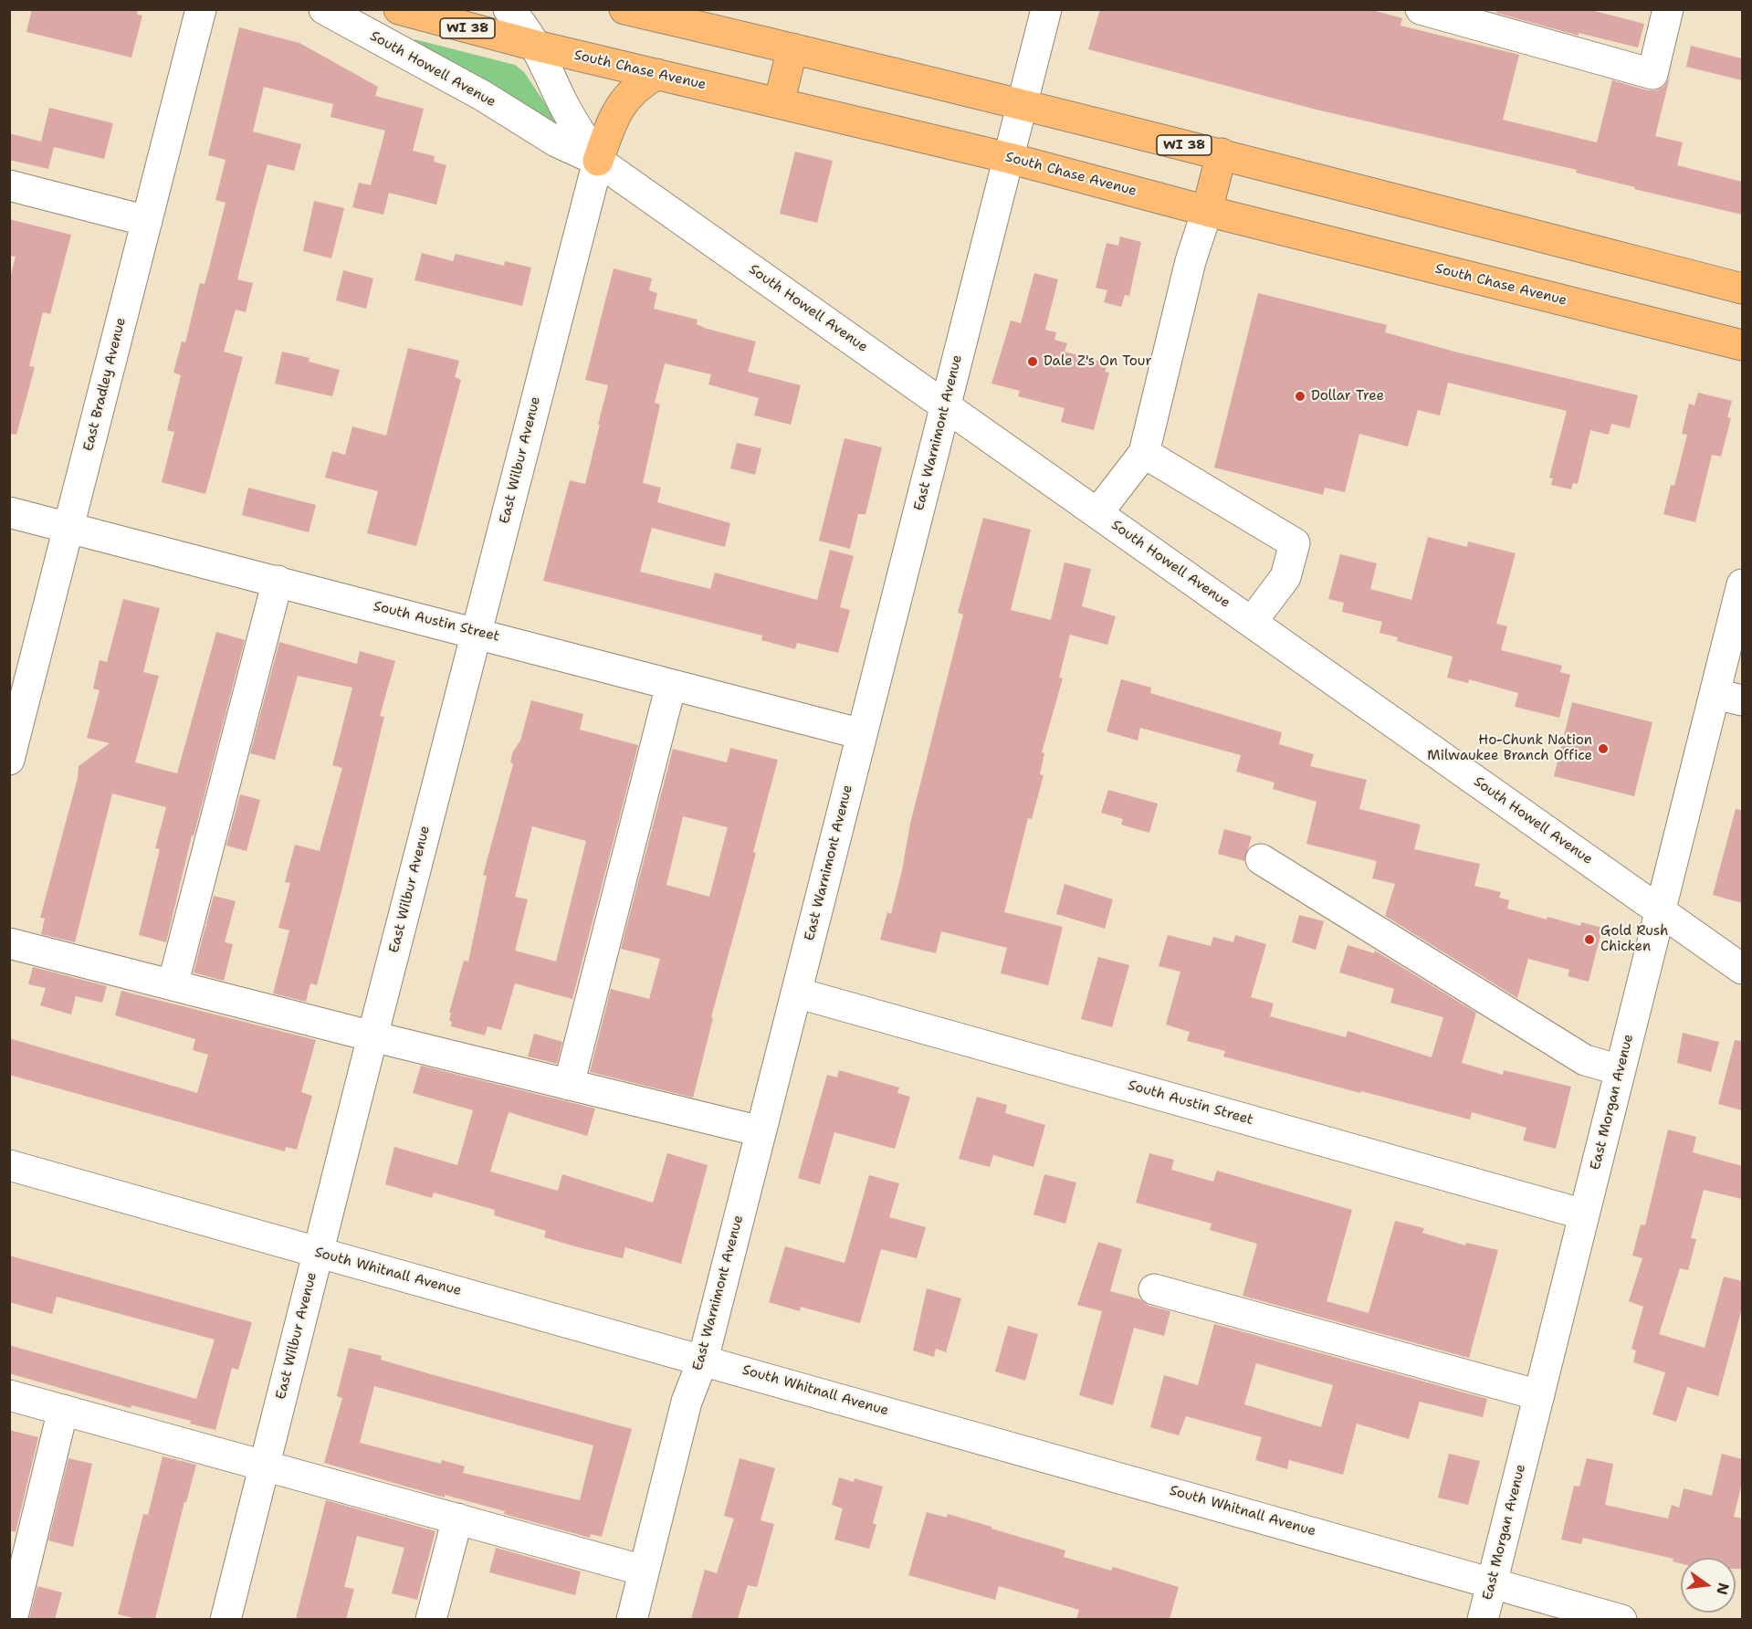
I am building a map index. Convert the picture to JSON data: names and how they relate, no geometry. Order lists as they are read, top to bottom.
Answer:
{
  "streets": {
    "main road": ["WI 38", "South Chase Avenue"],
    "street": [
      "South Howell Avenue",
      "East Bradley Avenue",
      "East Warnimont Avenue",
      "East Wilbur Avenue",
      "South Austin Street",
      "East Morgan Avenue",
      "South Whitnall Avenue"
    ]
  },
  "crossings": [
    ["WI 38", "East Warnimont Avenue"],
    ["South Howell Avenue", "South Chase Avenue"],
    ["South Howell Avenue", "East Warnimont Avenue"],
    ["South Howell Avenue", "East Wilbur Avenue"],
    ["South Howell Avenue", "East Morgan Avenue"],
    ["South Chase Avenue", "East Warnimont Avenue"],
    ["East Bradley Avenue", "South Austin Street"],
    ["East Warnimont Avenue", "South Austin Street"],
    ["East Warnimont Avenue", "South Whitnall Avenue"],
    ["East Wilbur Avenue", "South Austin Street"],
    ["East Wilbur Avenue", "South Whitnall Avenue"],
    ["South Austin Street", "East Morgan Avenue"],
    ["East Morgan Avenue", "South Whitnall Avenue"]
  ],
  "places": [
    "Dale Z's On Tour",
    "Dollar Tree",
    "Ho-Chunk Nation Milwaukee Branch Office",
    "Gold Rush Chicken"
  ],
  "north": "right"
}
